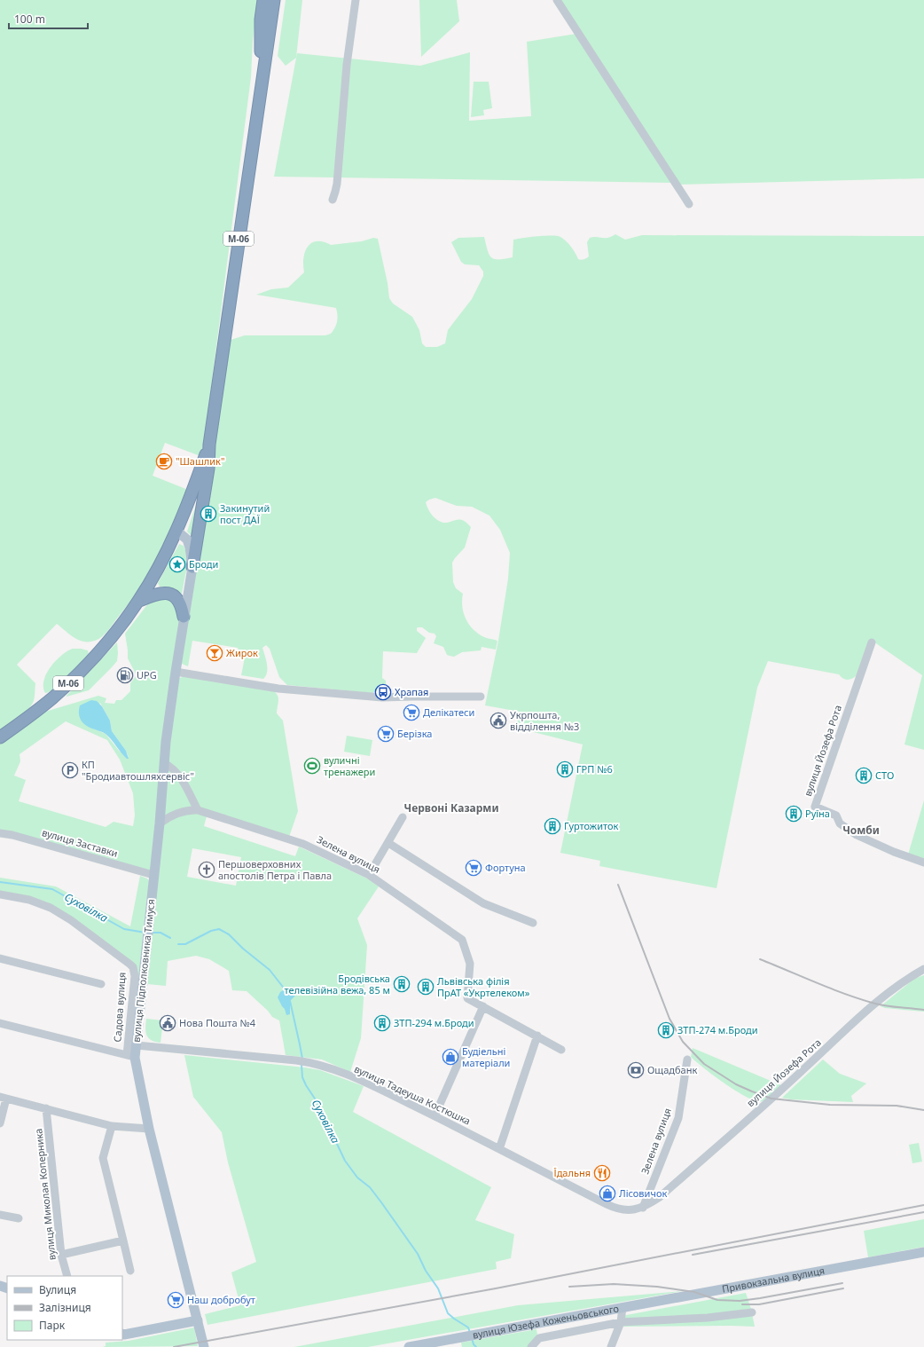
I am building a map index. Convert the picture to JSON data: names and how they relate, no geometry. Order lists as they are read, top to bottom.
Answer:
{
  "streets": {
    "highway": ["М-06"],
    "main road": ["вулиця Підполковника Тимуся", "Привокзальна вулиця", "вулиця Юзефа Коженьовського"],
    "street": [
      "вулиця Йозефа Рота",
      "вулиця Заставки",
      "Зелена вулиця",
      "Садова вулиця",
      "вулиця Тадеуша Костюшка",
      "вулиця Миколая Коперника"
    ]
  },
  "crossings": [
    ["М-06", "вулиця Підполковника Тимуся"],
    ["вулиця Йозефа Рота", "вулиця Тадеуша Костюшка"],
    ["вулиця Заставки", "вулиця Підполковника Тимуся"],
    ["Зелена вулиця", "вулиця Підполковника Тимуся"],
    ["Зелена вулиця", "вулиця Тадеуша Костюшка"],
    ["вулиця Підполковника Тимуся", "Садова вулиця"],
    ["вулиця Підполковника Тимуся", "вулиця Тадеуша Костюшка"],
    ["Привокзальна вулиця", "вулиця Юзефа Коженьовського"]
  ],
  "districts": ["Червоні Казарми", "Чомби"],
  "water": ["Суховілка"],
  "places": {
    "cafe": ["\"Шашлик\""],
    "building": [
      "Закинутий пост ДАЇ",
      "ГРП №6",
      "СТО",
      "Руїна",
      "Гуртожиток",
      "Бродівська телевізійна вежа, 85 м",
      "Львівська філія ПрАТ «Укртелеком»",
      "ЗТП-294 м.Броди",
      "ЗТП-274 м.Броди"
    ],
    "place": ["Броди"],
    "bar": ["Жирок"],
    "fuel station": ["UPG"],
    "bus stop": ["Храпая"],
    "supermarket": [
      "Делікатеси",
      "Берізка",
      "Фортуна",
      "Наш добробут"
    ],
    "public building": ["Укрпошта, відділення №3", "Нова Пошта №4"],
    "sports": ["вуличні тренажери"],
    "parking": ["КП \"Бродиавтошляхсервіс\""],
    "church": ["Першоверховних апостолів Петра і Павла"],
    "shop": ["Будіельні матеріали", "Лісовичок"],
    "bank": ["Ощадбанк"],
    "restaurant": ["Їдальня"]
  },
  "legend": ["Вулиця", "Залізниця", "Парк"],
  "scale_bar": "100 m"
}
